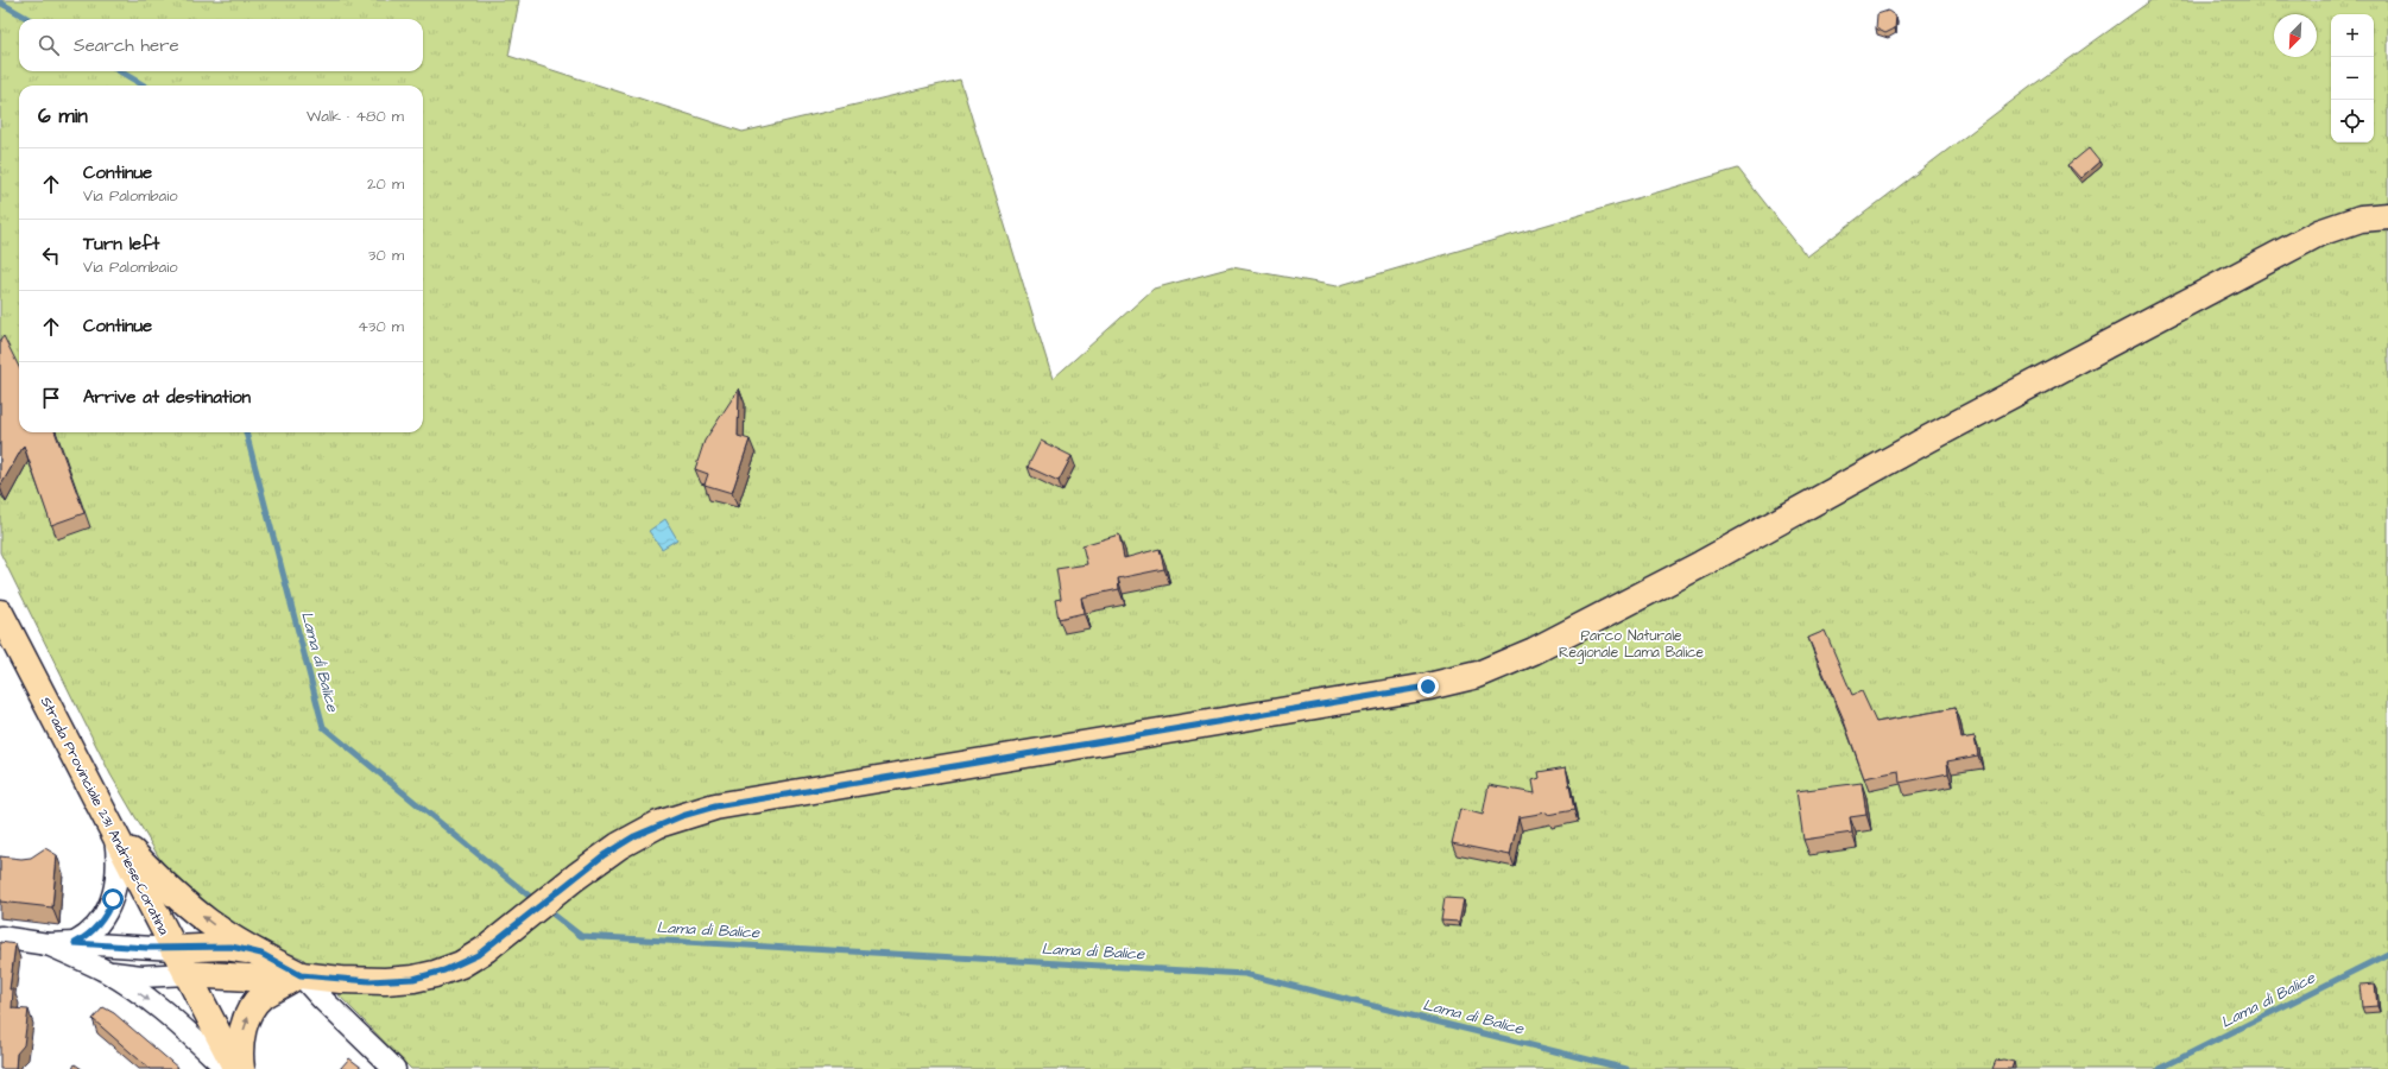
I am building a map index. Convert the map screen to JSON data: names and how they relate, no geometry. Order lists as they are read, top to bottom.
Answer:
{
  "streets": {
    "main road": ["Strada Provinciale 231 Andriese-Coratina"]
  },
  "water": ["Lama di Balice"],
  "parks": ["Parco Naturale Regionale Lama Balice"],
  "north": "bottom left",
  "page": {
    "map_buttons": ["+", "−"],
    "search": "Search here",
    "heading": ["6 min", "Walk · 480 m"],
    "list": [
      ["Continue", "Via Palombaio", "20 m"],
      ["Turn left", "Via Palombaio", "30 m"],
      ["Continue", "430 m"],
      "Arrive at destination"
    ]
  }
}
